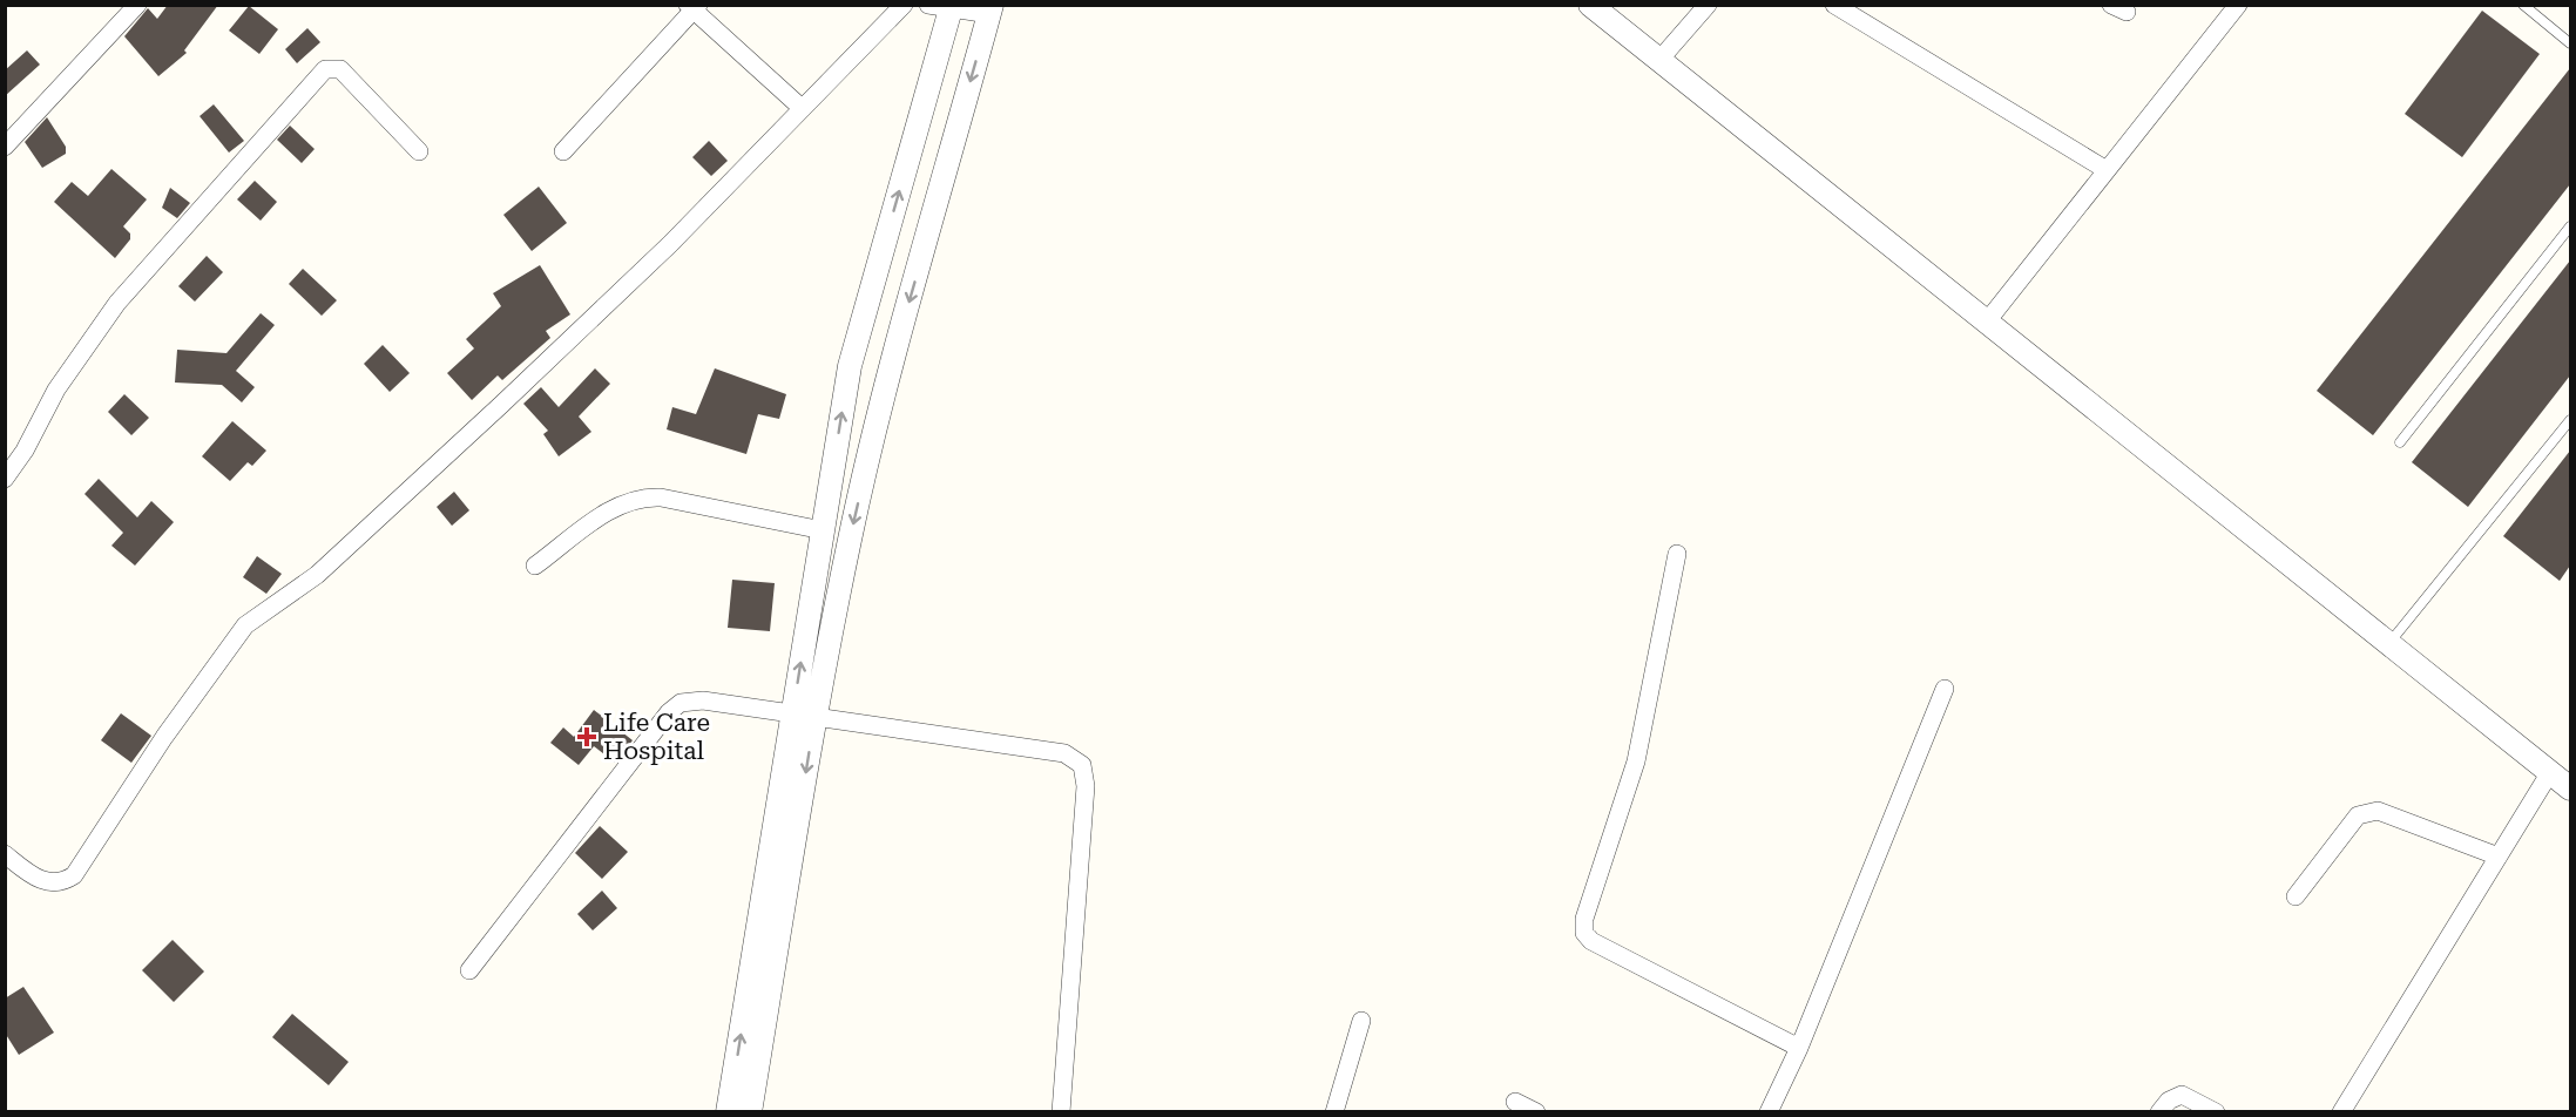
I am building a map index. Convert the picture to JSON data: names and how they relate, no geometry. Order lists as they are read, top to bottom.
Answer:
{
  "places": {
    "health": ["Life Care Hospital"]
  }
}
